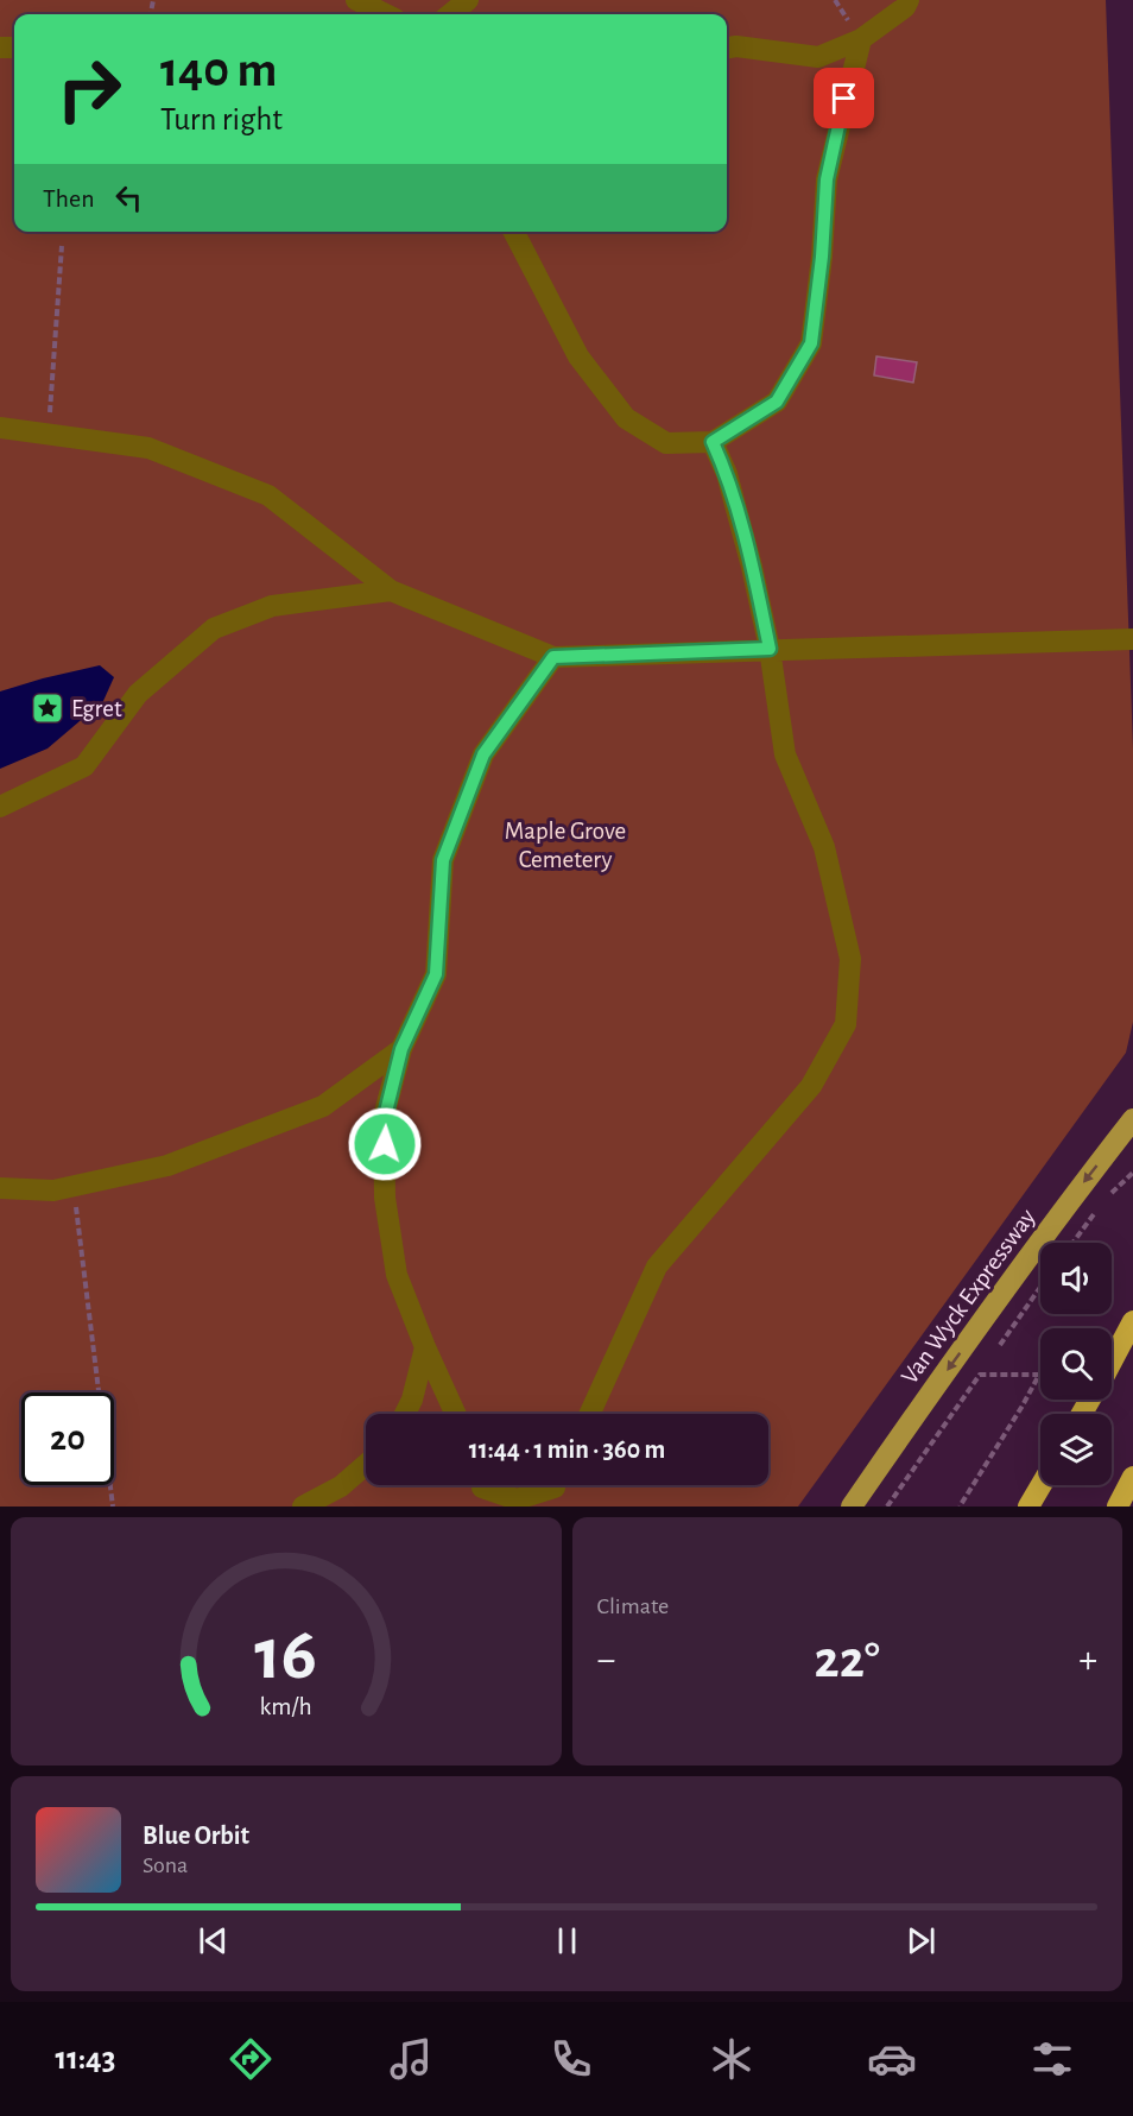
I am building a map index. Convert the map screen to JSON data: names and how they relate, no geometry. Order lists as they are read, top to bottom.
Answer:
{
  "streets": {
    "main road": ["Van Wyck Expressway"]
  },
  "one_way": ["Van Wyck Expressway"],
  "parks": ["Maple Grove Cemetery"],
  "places": {
    "place": ["Egret"]
  },
  "page": {
    "turn": ["140 m", "Turn right"],
    "then": "Then",
    "limit": "20",
    "trip": "11:44 · 1 min · 360 m",
    "tile": "Climate",
    "heat": ["−", "22°", "+"],
    "song": ["Blue Orbit", "Sona"],
    "tabs": "11:43",
    "gauge": ["16", "km/h"]
  }
}
